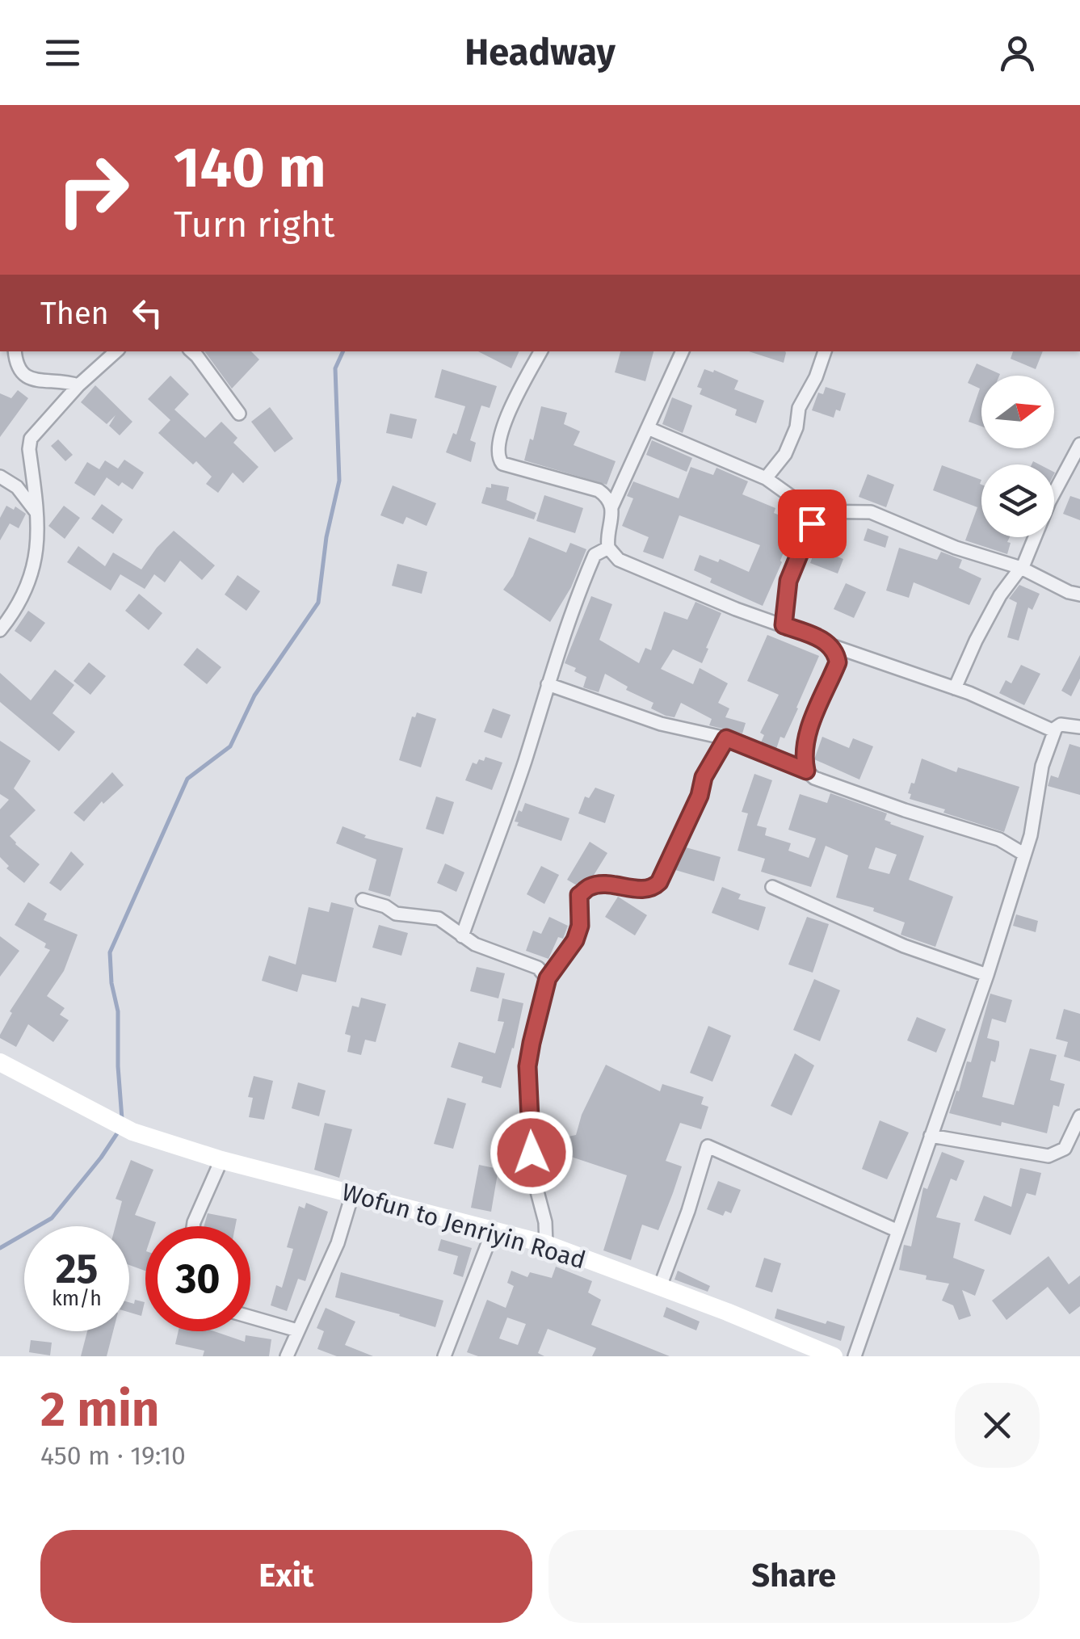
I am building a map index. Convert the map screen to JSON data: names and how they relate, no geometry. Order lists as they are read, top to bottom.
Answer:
{
  "streets": {
    "street": ["Wofun to Jenriyin Road"]
  },
  "north": "right",
  "page": {
    "header": "Headway",
    "turn": ["140 m", "Turn right"],
    "then": "Then",
    "speed": "25 km/h",
    "limit": "30",
    "heading": ["2 min", "450 m · 19:10"],
    "buttons": ["Exit", "Share"]
  }
}
